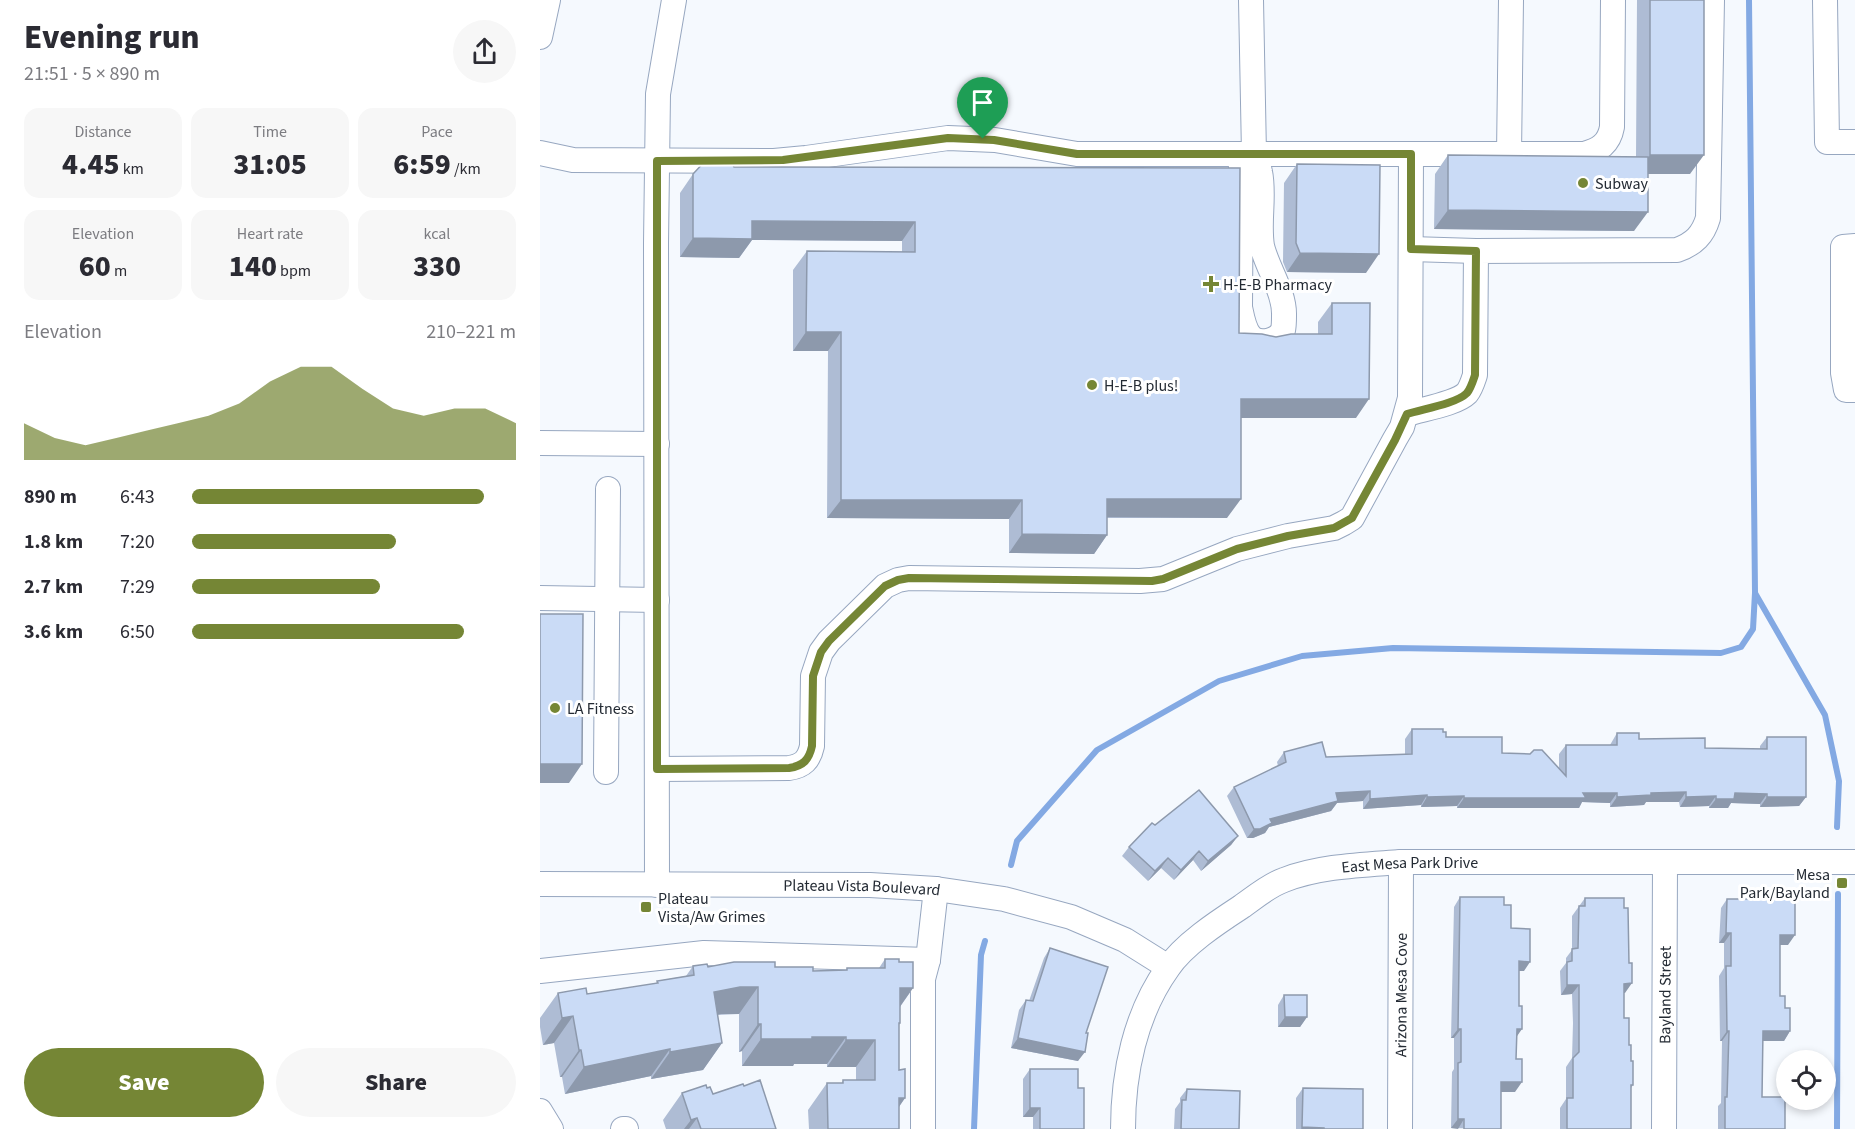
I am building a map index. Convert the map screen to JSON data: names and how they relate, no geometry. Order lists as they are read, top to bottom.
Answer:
{
  "streets": {
    "street": [
      "East Mesa Park Drive",
      "Plateau Vista Boulevard",
      "Arizona Mesa Cove",
      "Bayland Street"
    ]
  },
  "crossings": [
    ["East Mesa Park Drive", "Plateau Vista Boulevard"],
    ["East Mesa Park Drive", "Arizona Mesa Cove"],
    ["East Mesa Park Drive", "Bayland Street"]
  ],
  "places": {
    "other": ["Subway", "H-E-B plus!", "LA Fitness"],
    "health": ["H-E-B Pharmacy"],
    "transit": ["Mesa Park/Bayland", "Plateau Vista/Aw Grimes"]
  },
  "page": {
    "heading": ["Evening run", "21:51 · 5 × 890 m"],
    "stats": [
      ["Distance", "4.45 km"],
      ["Time", "31:05"],
      ["Pace", "6:59 /km"],
      ["Elevation", "60 m"],
      ["Heart rate", "140 bpm"],
      ["kcal", "330"]
    ],
    "chart": ["Elevation", "210–221 m"],
    "list": [
      {
        "name": "890 m",
        "note": "6:43"
      },
      {
        "name": "1.8 km",
        "note": "7:20"
      },
      {
        "name": "2.7 km",
        "note": "7:29"
      },
      {
        "name": "3.6 km",
        "note": "6:50"
      }
    ],
    "buttons": ["Save", "Share"]
  }
}
